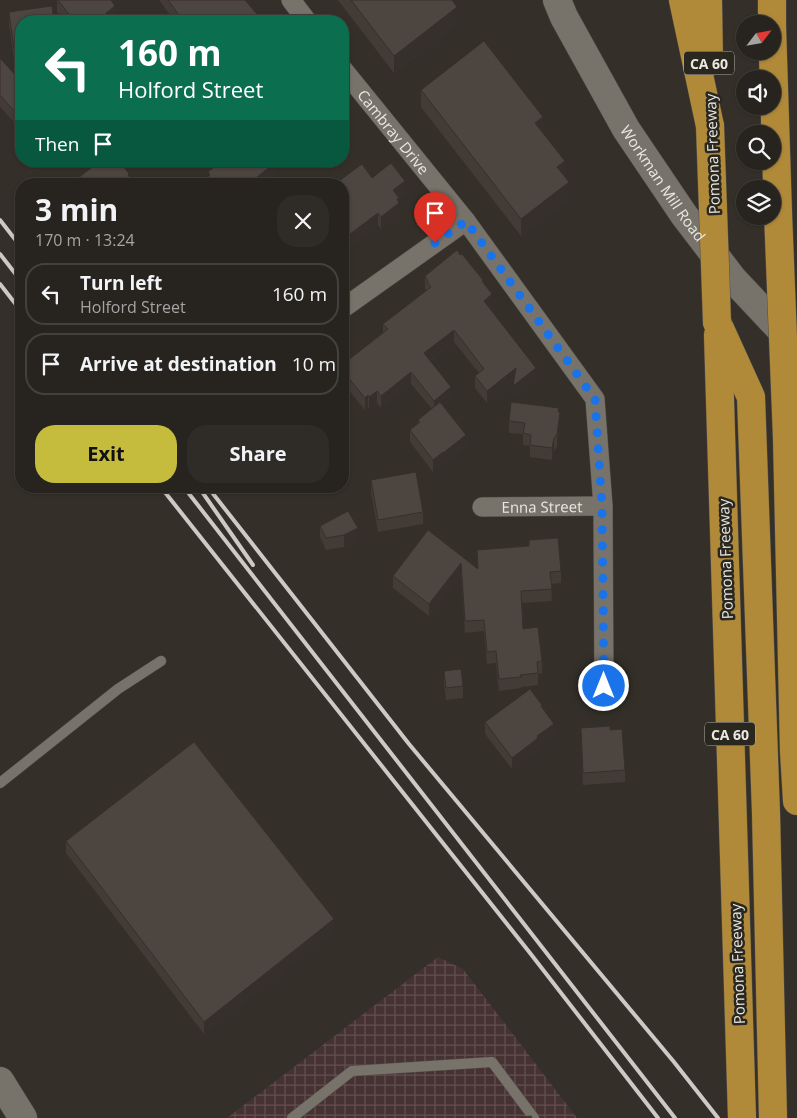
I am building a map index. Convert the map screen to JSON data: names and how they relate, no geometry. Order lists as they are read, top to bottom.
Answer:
{
  "streets": {
    "highway": ["CA 60", "Pomona Freeway"],
    "main road": ["Workman Mill Road"],
    "street": ["Cambray Drive", "Enna Street"]
  },
  "crossings": [
    ["Cambray Drive", "Enna Street"]
  ],
  "north": "top right",
  "page": {
    "turn": ["160 m", "Holford Street"],
    "then": "Then",
    "heading": ["3 min", "170 m · 13:24"],
    "list": [
      {
        "name": "Turn left",
        "note": "Holford Street",
        "value": "160 m"
      },
      {
        "name": "Arrive at destination",
        "value": "10 m"
      }
    ],
    "buttons": ["Exit", "Share"]
  }
}
